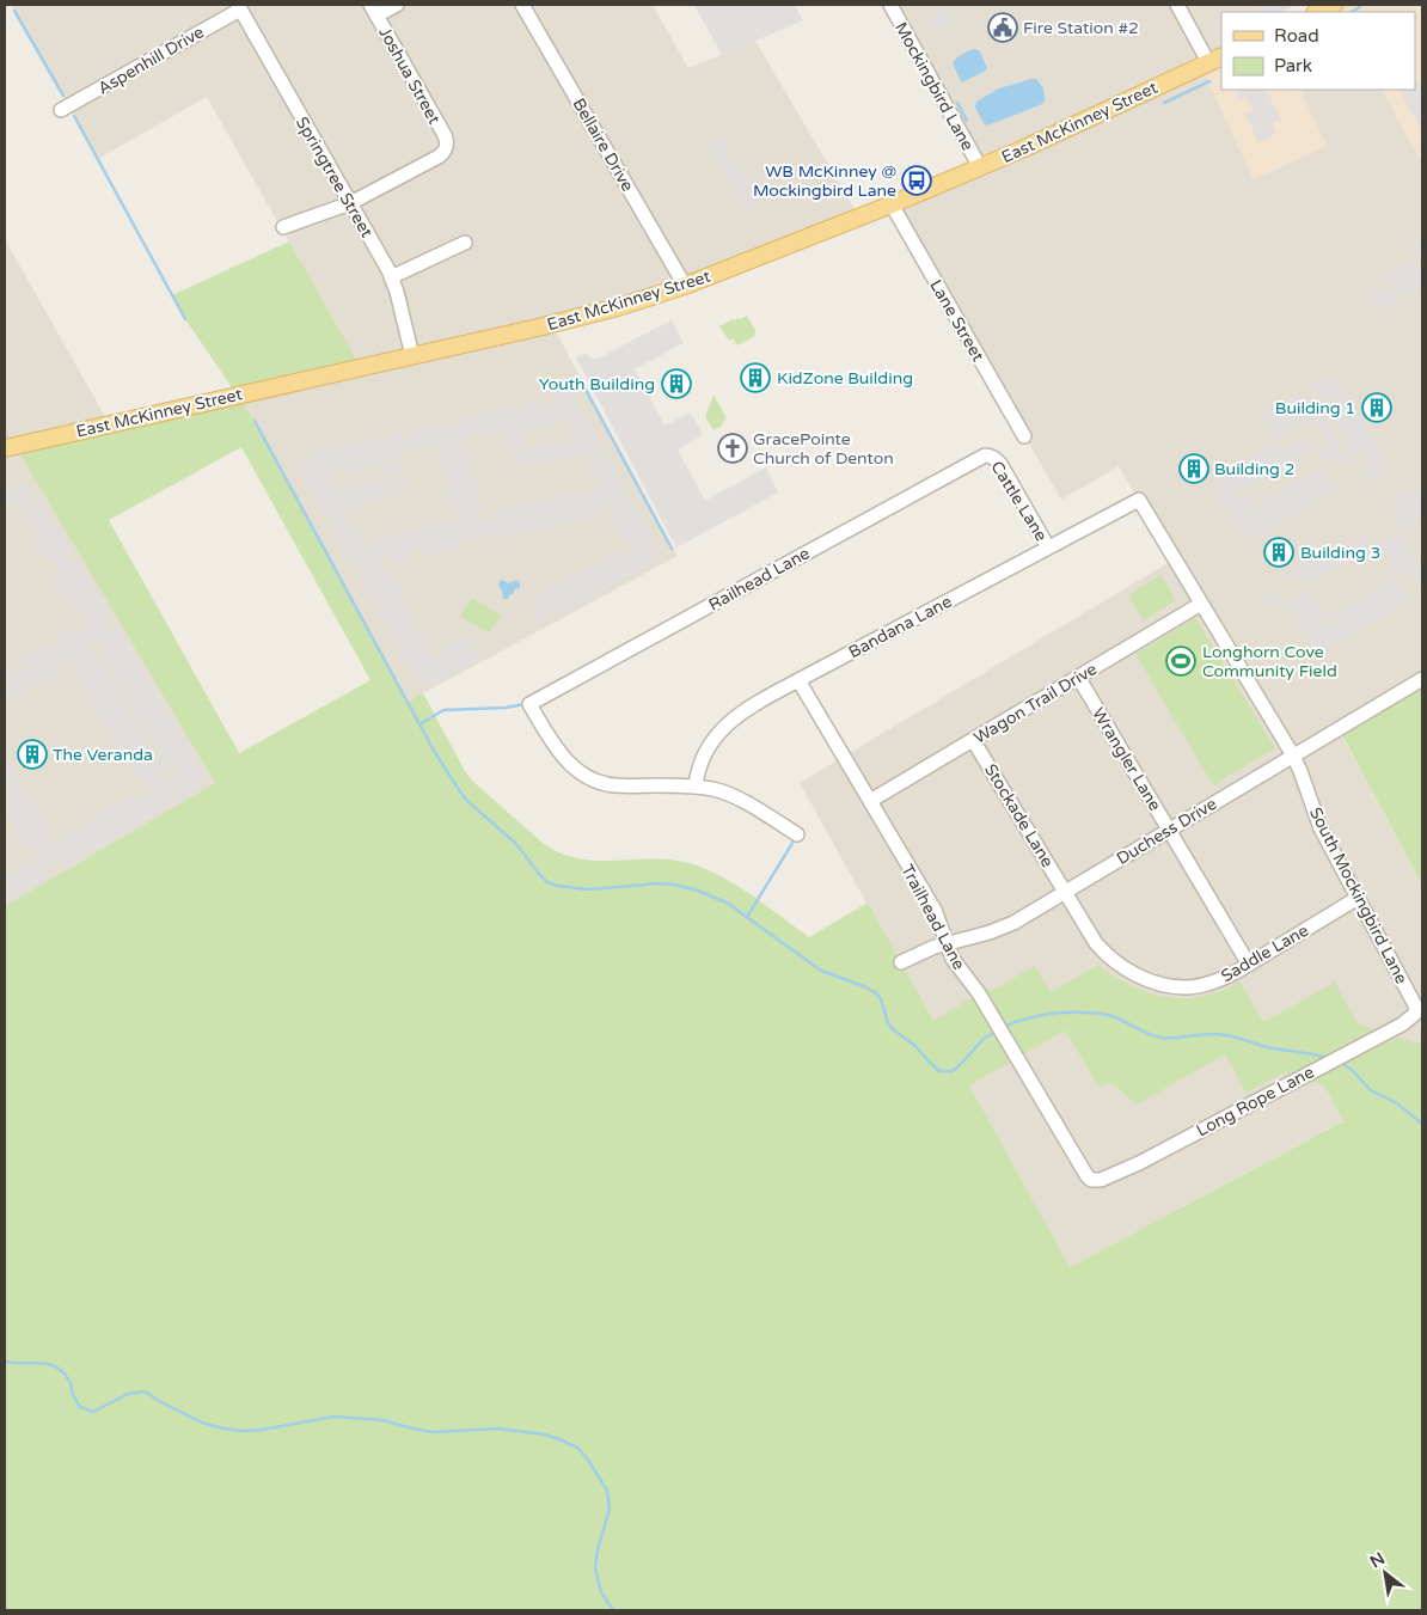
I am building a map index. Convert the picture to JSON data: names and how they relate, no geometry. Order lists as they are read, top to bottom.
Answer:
{
  "streets": {
    "main road": ["East McKinney Street"],
    "street": [
      "Aspenhill Drive",
      "Joshua Street",
      "Mockingbird Lane",
      "Bellaire Drive",
      "Springtree Street",
      "Lane Street",
      "Cattle Lane",
      "Railhead Lane",
      "Bandana Lane",
      "Wagon Trail Drive",
      "Wrangler Lane",
      "Stockade Lane",
      "Duchess Drive",
      "South Mockingbird Lane",
      "Trailhead Lane",
      "Saddle Lane",
      "Long Rope Lane"
    ]
  },
  "crossings": [
    ["Aspenhill Drive", "Springtree Street"],
    ["Joshua Street", "Springtree Street"],
    ["Mockingbird Lane", "East McKinney Street"],
    ["East McKinney Street", "Bellaire Drive"],
    ["East McKinney Street", "Springtree Street"],
    ["East McKinney Street", "Lane Street"],
    ["Cattle Lane", "Railhead Lane"],
    ["Cattle Lane", "Bandana Lane"],
    ["Railhead Lane", "Bandana Lane"],
    ["Bandana Lane", "South Mockingbird Lane"],
    ["Bandana Lane", "Trailhead Lane"],
    ["Wagon Trail Drive", "Wrangler Lane"],
    ["Wagon Trail Drive", "Stockade Lane"],
    ["Wagon Trail Drive", "South Mockingbird Lane"],
    ["Wagon Trail Drive", "Trailhead Lane"],
    ["Wrangler Lane", "Duchess Drive"],
    ["Wrangler Lane", "Saddle Lane"],
    ["Stockade Lane", "Duchess Drive"],
    ["Stockade Lane", "Saddle Lane"],
    ["Duchess Drive", "South Mockingbird Lane"],
    ["Duchess Drive", "Trailhead Lane"],
    ["Duchess Drive", "Saddle Lane"],
    ["South Mockingbird Lane", "Saddle Lane"],
    ["South Mockingbird Lane", "Long Rope Lane"],
    ["Trailhead Lane", "Long Rope Lane"]
  ],
  "places": {
    "public building": ["Fire Station #2"],
    "bus stop": ["WB McKinney @ Mockingbird Lane"],
    "building": [
      "KidZone Building",
      "Youth Building",
      "Building 1",
      "Building 2",
      "Building 3",
      "The Veranda"
    ],
    "church": ["GracePointe Church of Denton"],
    "sports": ["Longhorn Cove Community Field"]
  },
  "legend": ["Road", "Park"],
  "north": "top left"
}
